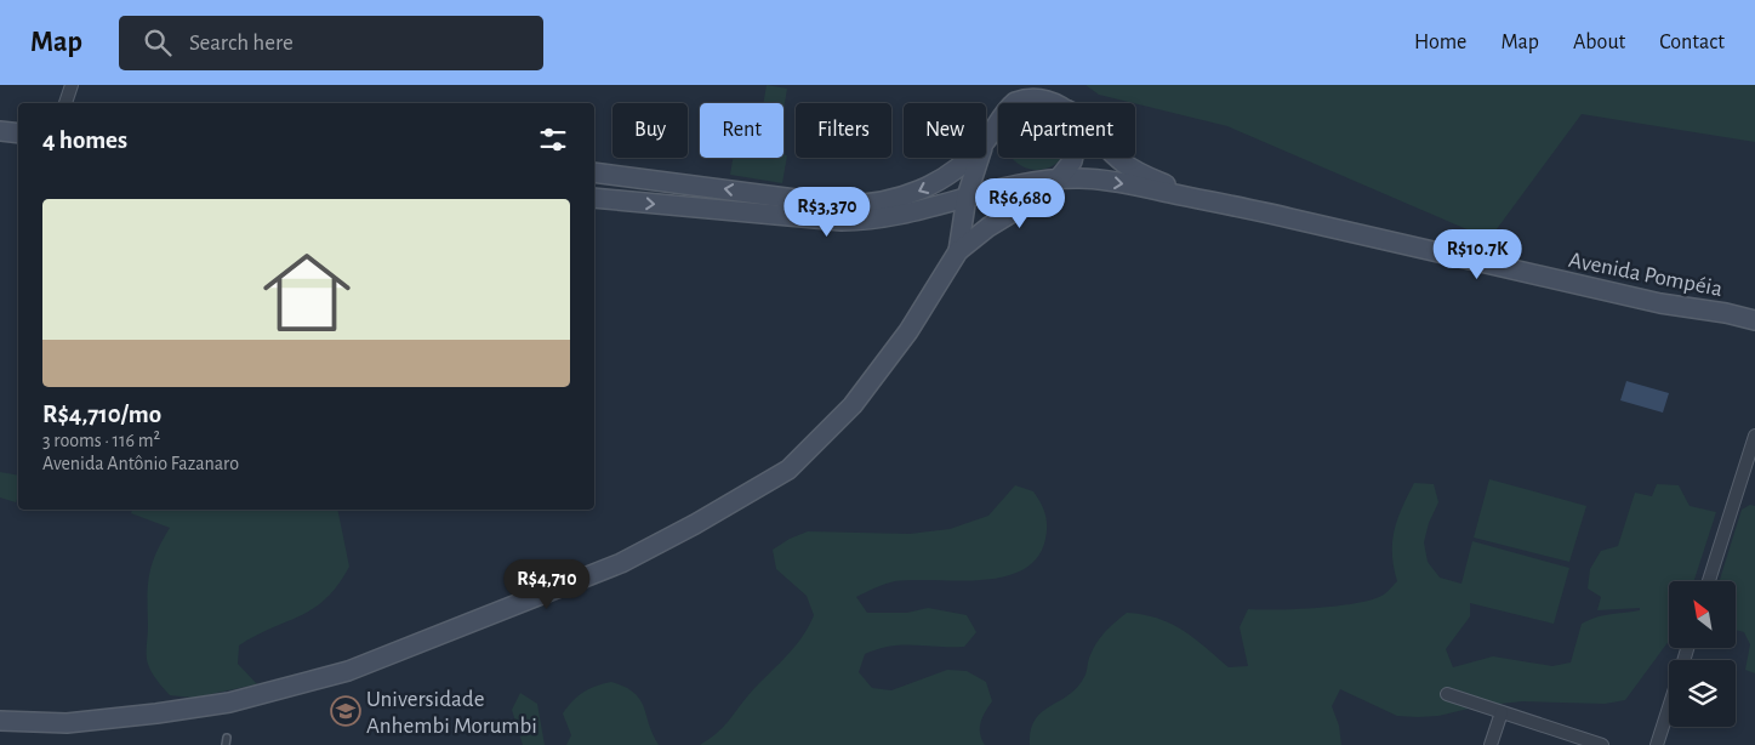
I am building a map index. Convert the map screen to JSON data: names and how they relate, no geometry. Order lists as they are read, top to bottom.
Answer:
{
  "streets": {
    "main road": ["Avenida Pompéia"]
  },
  "places": {
    "school or university": ["Universidade Anhembi Morumbi"]
  },
  "north": "top left",
  "page": {
    "header": "Map",
    "search": "Search here",
    "nav": [
      "Home",
      "Map",
      "About",
      "Contact"
    ],
    "chip": [
      "Buy",
      "Rent",
      "Filters",
      "New",
      "Apartment"
    ],
    "heading": "4 homes",
    "list": [
      {
        "name": "R$4,710/mo",
        "note": "3 rooms · 116 m² · Avenida Antônio Fazanaro"
      }
    ],
    "price": [
      "R$6,680",
      "R$3,370",
      "R$10.7K",
      "R$4,710"
    ]
  }
}
